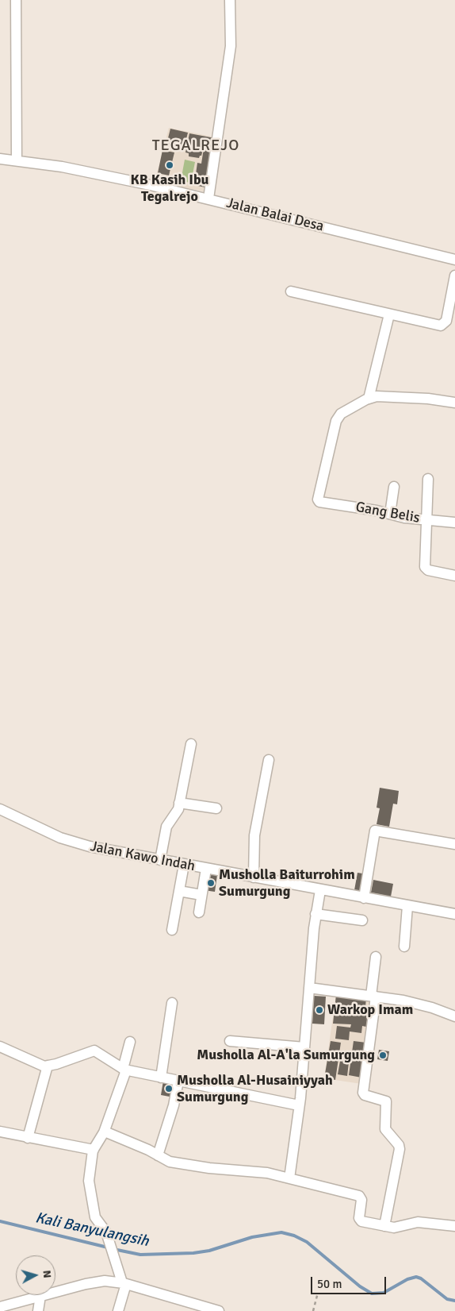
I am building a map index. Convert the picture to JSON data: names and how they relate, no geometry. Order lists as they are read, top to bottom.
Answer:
{
  "streets": {
    "street": ["Jalan Balai Desa", "Gang Belis", "Jalan Kawo Indah"]
  },
  "districts": ["TEGALREJO"],
  "water": ["Kali Banyulangsih"],
  "places": [
    "KB Kasih Ibu Tegalrejo",
    "Musholla Baiturrohim Sumurgung",
    "Warkop Imam",
    "Musholla Al-A'la Sumurgung",
    "Musholla Al-Husainiyyah Sumurgung"
  ],
  "scale_bar": "50 m",
  "north": "right"
}
